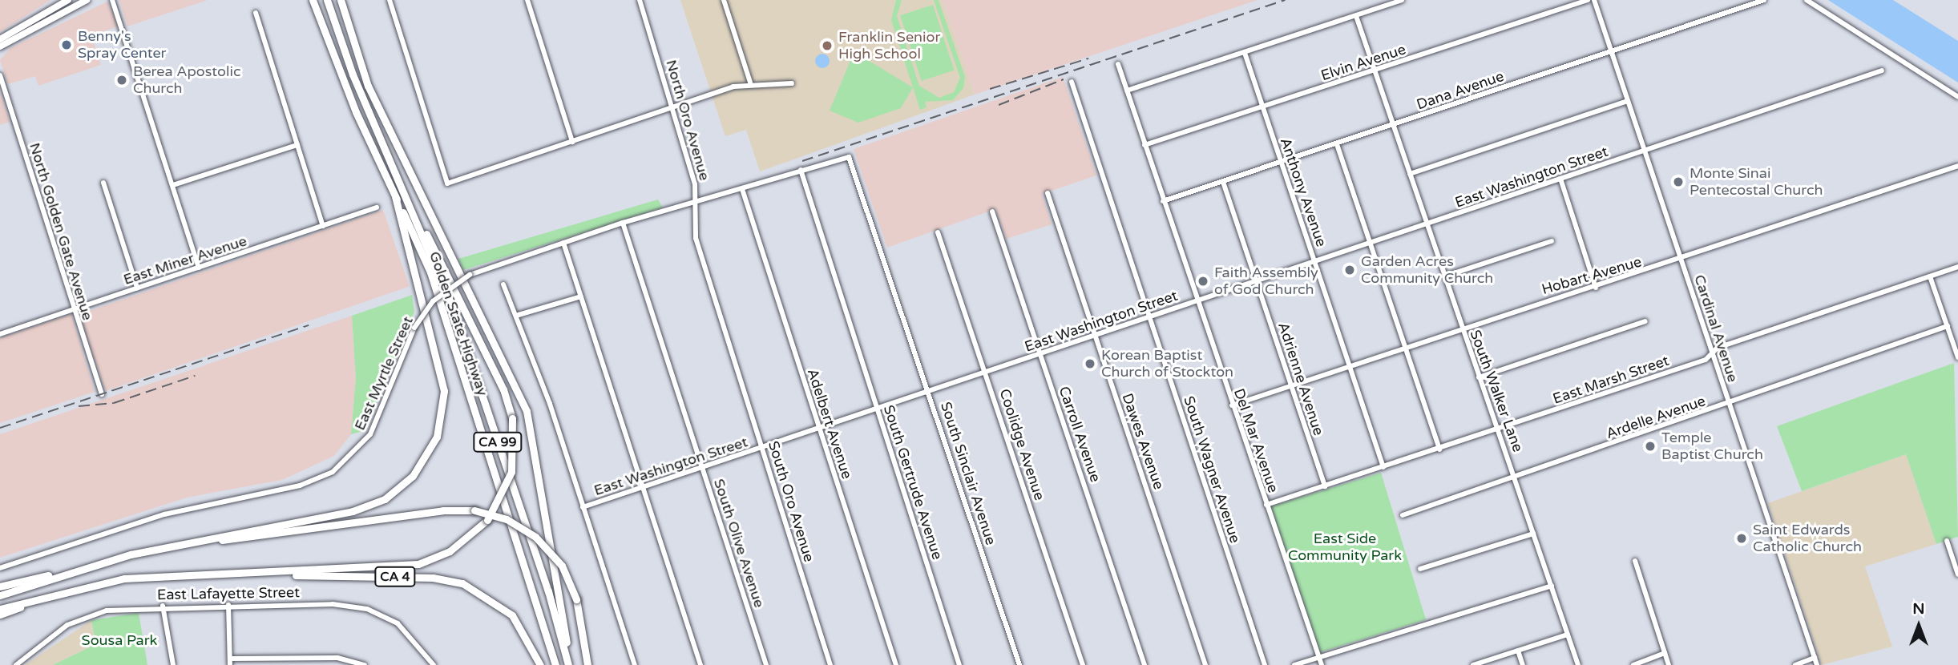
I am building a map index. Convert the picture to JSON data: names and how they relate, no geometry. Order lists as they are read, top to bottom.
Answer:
{
  "streets": {
    "highway": ["Golden State Highway", "CA 99", "CA 4"],
    "street": [
      "Elvin Avenue",
      "Dana Avenue",
      "North Oro Avenue",
      "East Washington Street",
      "Anthony Avenue",
      "North Golden Gate Avenue",
      "East Miner Avenue",
      "Hobart Avenue",
      "Cardinal Avenue",
      "East Myrtle Street",
      "Adrienne Avenue",
      "East Marsh Street",
      "South Walker Lane",
      "Ardelle Avenue",
      "Adelbert Avenue",
      "Carroll Avenue",
      "Del Mar Avenue",
      "Dawes Avenue",
      "Coolidge Avenue",
      "South Wagner Avenue",
      "South Sinclair Avenue",
      "South Gertrude Avenue",
      "South Oro Avenue",
      "South Olive Avenue",
      "East Lafayette Street"
    ]
  },
  "crossings": [
    ["Elvin Avenue", "Anthony Avenue"],
    ["Elvin Avenue", "South Walker Lane"],
    ["Elvin Avenue", "Del Mar Avenue"],
    ["Dana Avenue", "Anthony Avenue"],
    ["Dana Avenue", "Cardinal Avenue"],
    ["Dana Avenue", "Adrienne Avenue"],
    ["Dana Avenue", "South Walker Lane"],
    ["Dana Avenue", "Del Mar Avenue"],
    ["North Oro Avenue", "East Myrtle Street"],
    ["North Oro Avenue", "South Oro Avenue"],
    ["East Washington Street", "Anthony Avenue"],
    ["East Washington Street", "Cardinal Avenue"],
    ["East Washington Street", "Adrienne Avenue"],
    ["East Washington Street", "South Walker Lane"],
    ["East Washington Street", "Adelbert Avenue"],
    ["East Washington Street", "Carroll Avenue"],
    ["East Washington Street", "Del Mar Avenue"],
    ["East Washington Street", "Dawes Avenue"],
    ["East Washington Street", "Coolidge Avenue"],
    ["East Washington Street", "South Wagner Avenue"],
    ["East Washington Street", "South Sinclair Avenue"],
    ["East Washington Street", "South Gertrude Avenue"],
    ["East Washington Street", "South Oro Avenue"],
    ["East Washington Street", "South Olive Avenue"],
    ["Anthony Avenue", "Hobart Avenue"],
    ["Anthony Avenue", "East Marsh Street"],
    ["North Golden Gate Avenue", "East Miner Avenue"],
    ["Hobart Avenue", "Cardinal Avenue"],
    ["Hobart Avenue", "Adrienne Avenue"],
    ["Hobart Avenue", "South Walker Lane"],
    ["Hobart Avenue", "Del Mar Avenue"],
    ["Cardinal Avenue", "East Marsh Street"],
    ["Cardinal Avenue", "Ardelle Avenue"],
    ["East Myrtle Street", "Adelbert Avenue"],
    ["East Myrtle Street", "South Sinclair Avenue"],
    ["East Myrtle Street", "South Gertrude Avenue"],
    ["East Myrtle Street", "South Olive Avenue"],
    ["Adrienne Avenue", "East Marsh Street"],
    ["East Marsh Street", "South Walker Lane"],
    ["East Marsh Street", "Del Mar Avenue"],
    ["South Walker Lane", "Ardelle Avenue"]
  ],
  "parks": ["East Side Community Park", "Sousa Park"],
  "places": [
    "Benny's Spray Center",
    "Franklin Senior High School",
    "Berea Apostolic Church",
    "Monte Sinai Pentecostal Church",
    "Garden Acres Community Church",
    "Faith Assembly of God Church",
    "Korean Baptist Church of Stockton",
    "Temple Baptist Church",
    "Saint Edwards Catholic Church"
  ],
  "north": "top"
}
